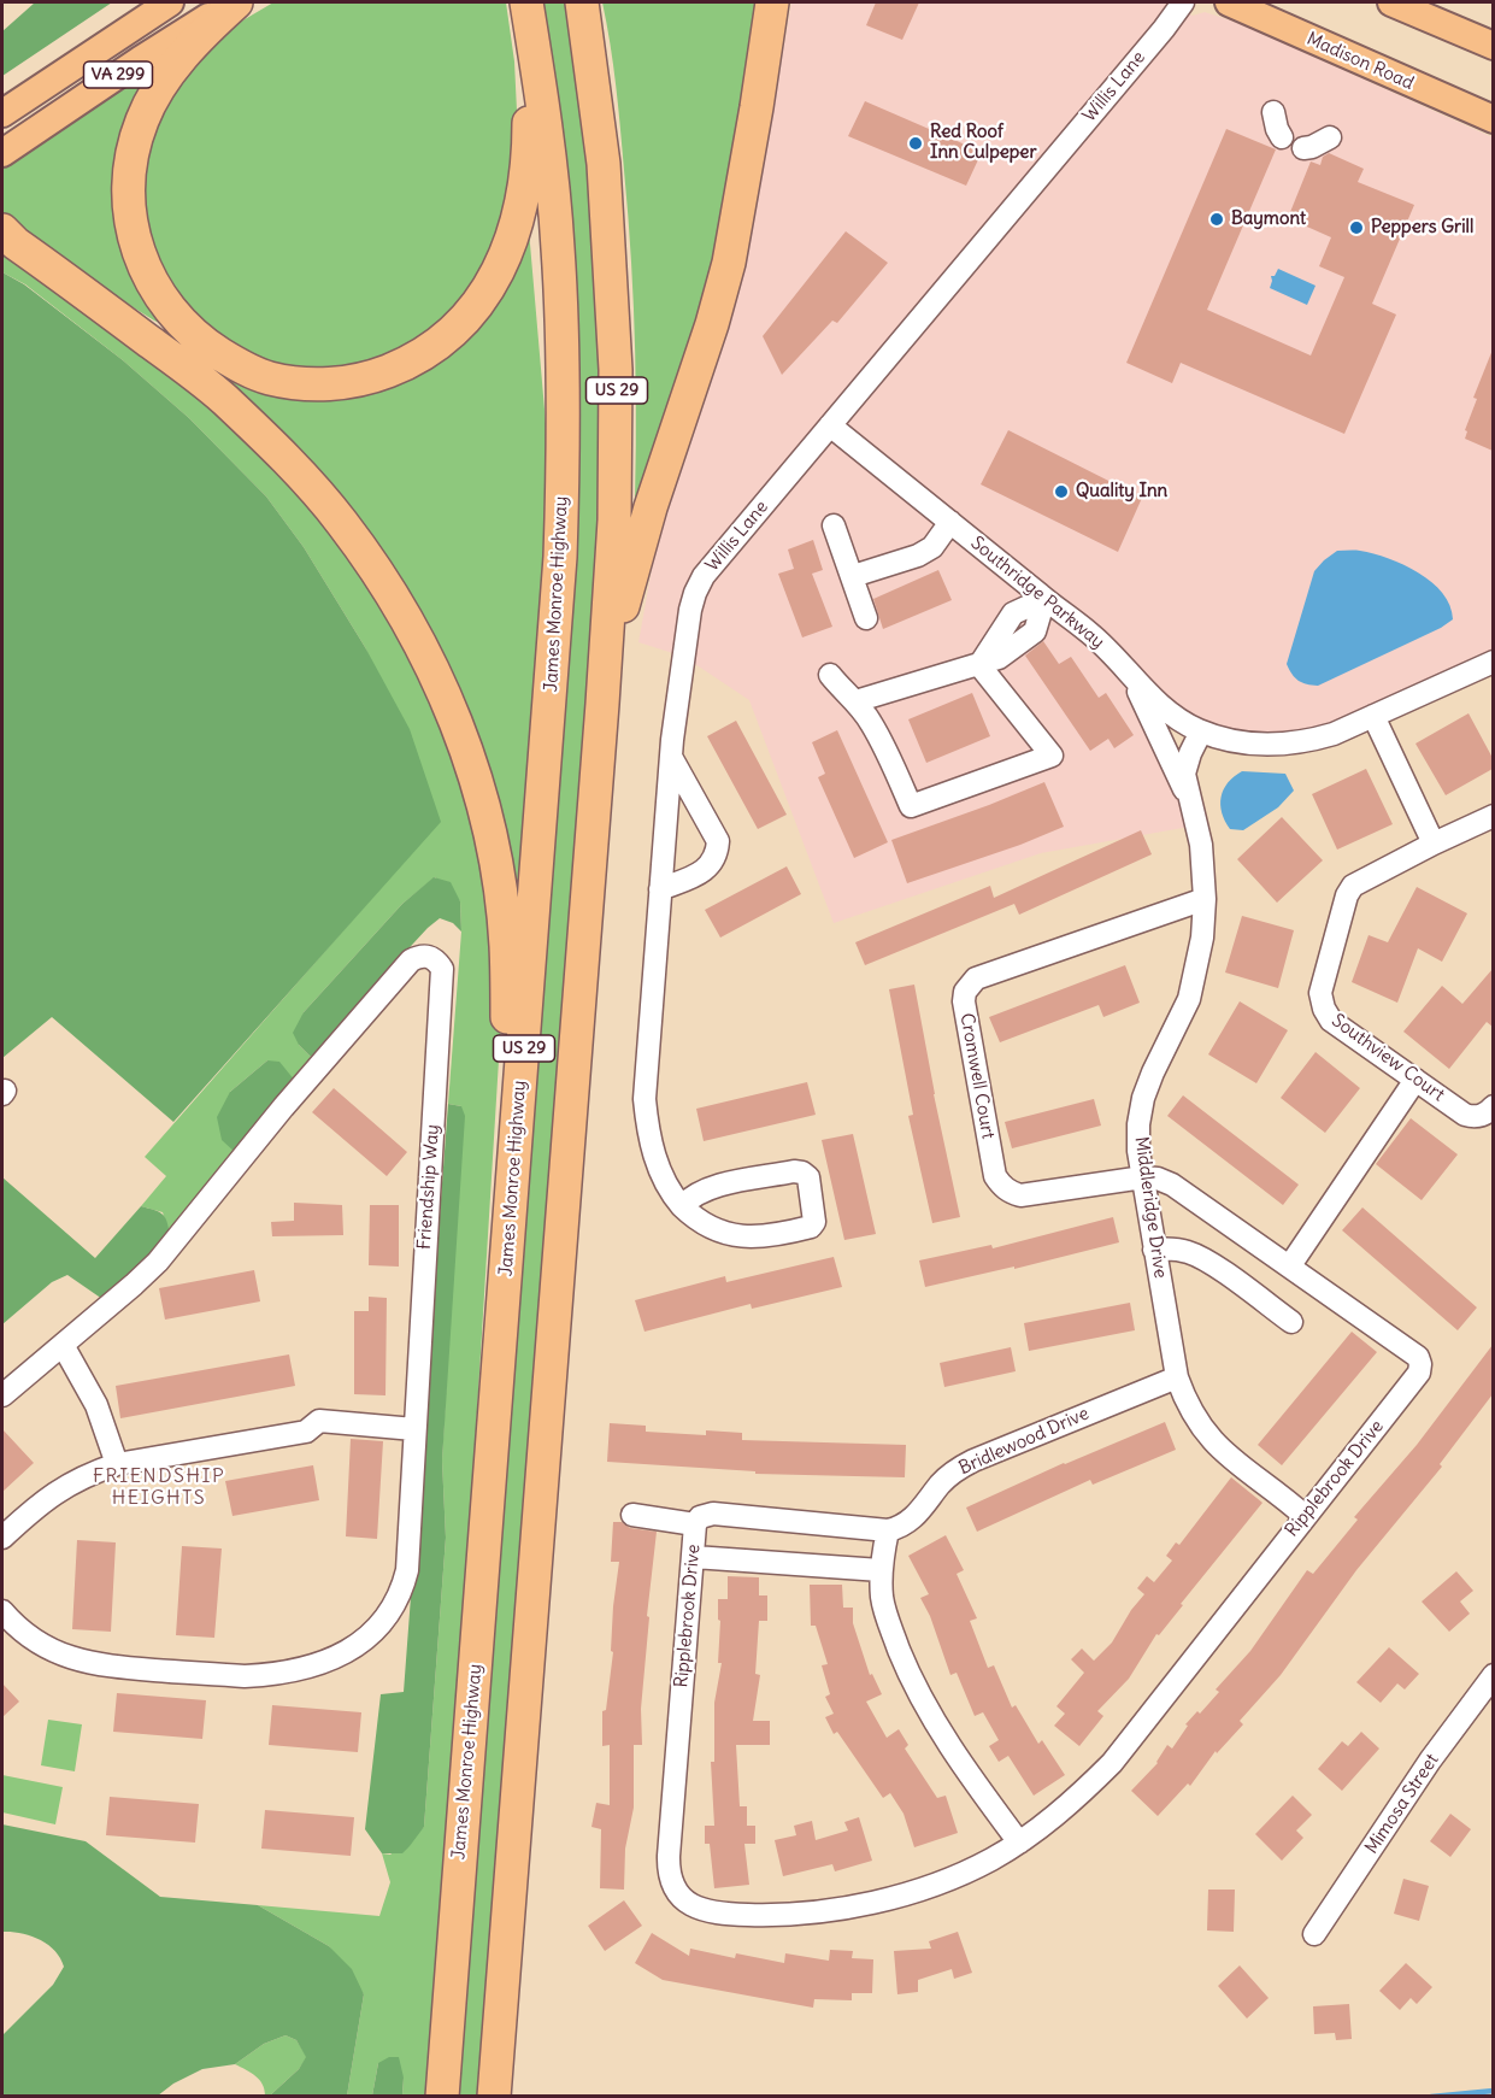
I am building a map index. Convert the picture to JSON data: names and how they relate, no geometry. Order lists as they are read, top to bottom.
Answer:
{
  "streets": {
    "highway": ["US 29", "James Monroe Highway"],
    "main road": ["Madison Road", "VA 299"],
    "street": [
      "Willis Lane",
      "Southridge Parkway",
      "Southview Court",
      "Cromwell Court",
      "Friendship Way",
      "Middleridge Drive",
      "Bridlewood Drive",
      "Ripplebrook Drive",
      "Mimosa Street"
    ]
  },
  "crossings": [
    ["Willis Lane", "Southridge Parkway"],
    ["Southridge Parkway", "Middleridge Drive"],
    ["Cromwell Court", "Middleridge Drive"],
    ["Cromwell Court", "Ripplebrook Drive"],
    ["Middleridge Drive", "Bridlewood Drive"],
    ["Middleridge Drive", "Ripplebrook Drive"],
    ["Bridlewood Drive", "Ripplebrook Drive"]
  ],
  "districts": ["FRIENDSHIP HEIGHTS"],
  "places": [
    "Red Roof Inn Culpeper",
    "Baymont",
    "Peppers Grill",
    "Quality Inn"
  ]
}
